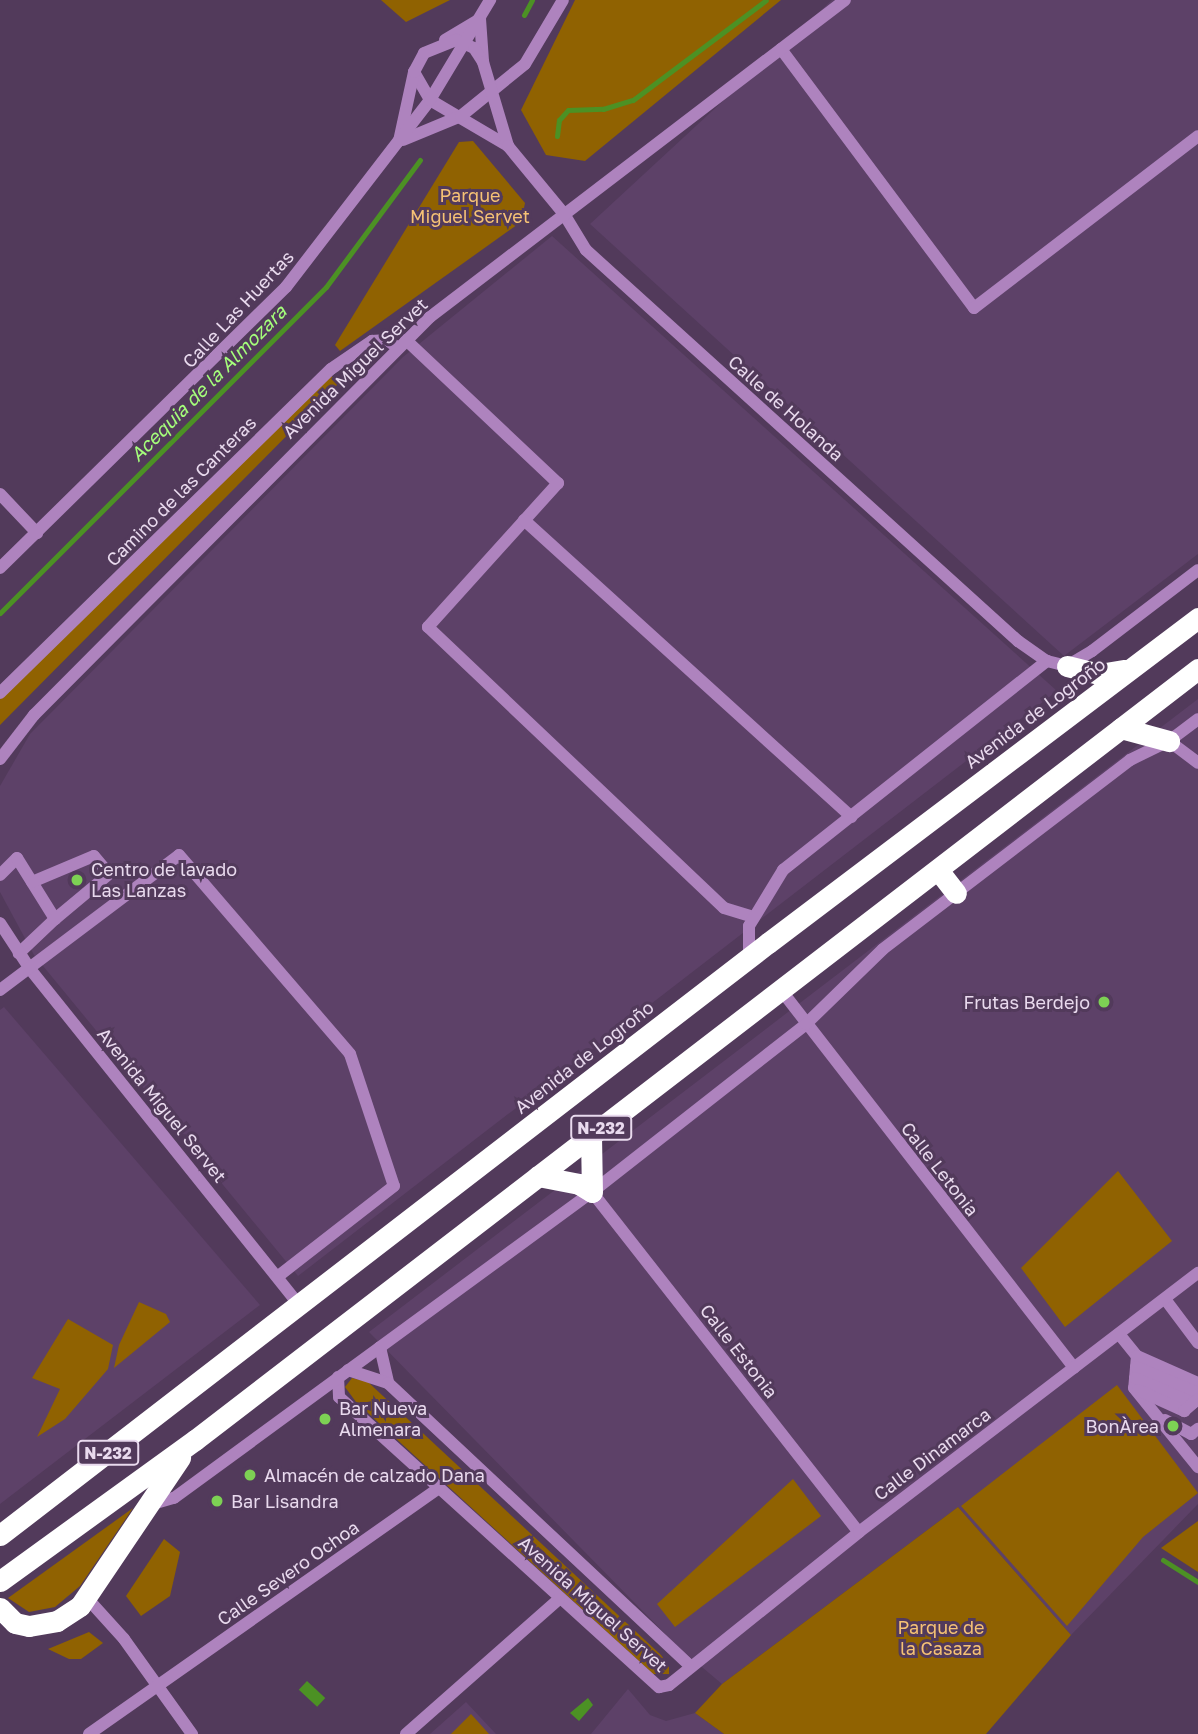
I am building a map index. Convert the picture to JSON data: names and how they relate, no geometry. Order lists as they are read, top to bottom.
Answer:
{
  "streets": {
    "highway": ["Avenida de Logroño", "N-232"],
    "street": [
      "Calle Las Huertas",
      "Avenida Miguel Servet",
      "Calle de Holanda",
      "Camino de las Canteras",
      "Calle Letonia",
      "Calle Estonia",
      "Calle Dinamarca",
      "Calle Severo Ochoa"
    ]
  },
  "crossings": [
    ["Calle Las Huertas", "Calle de Holanda"],
    ["Avenida Miguel Servet", "Calle de Holanda"],
    ["Avenida Miguel Servet", "Camino de las Canteras"],
    ["Avenida Miguel Servet", "Avenida de Logroño"],
    ["Avenida Miguel Servet", "Calle Dinamarca"],
    ["Avenida Miguel Servet", "Calle Severo Ochoa"],
    ["N-232", "Calle Letonia"],
    ["Calle Letonia", "Calle Dinamarca"],
    ["Calle Estonia", "Calle Dinamarca"]
  ],
  "water": ["Acequia de la Almozara"],
  "parks": ["Parque Miguel Servet", "Parque de la Casaza"],
  "places": [
    "Centro de lavado Las Lanzas",
    "Frutas Berdejo",
    "Bar Nueva Almenara",
    "BonÀrea",
    "Almacén de calzado Dana",
    "Bar Lisandra"
  ]
}
